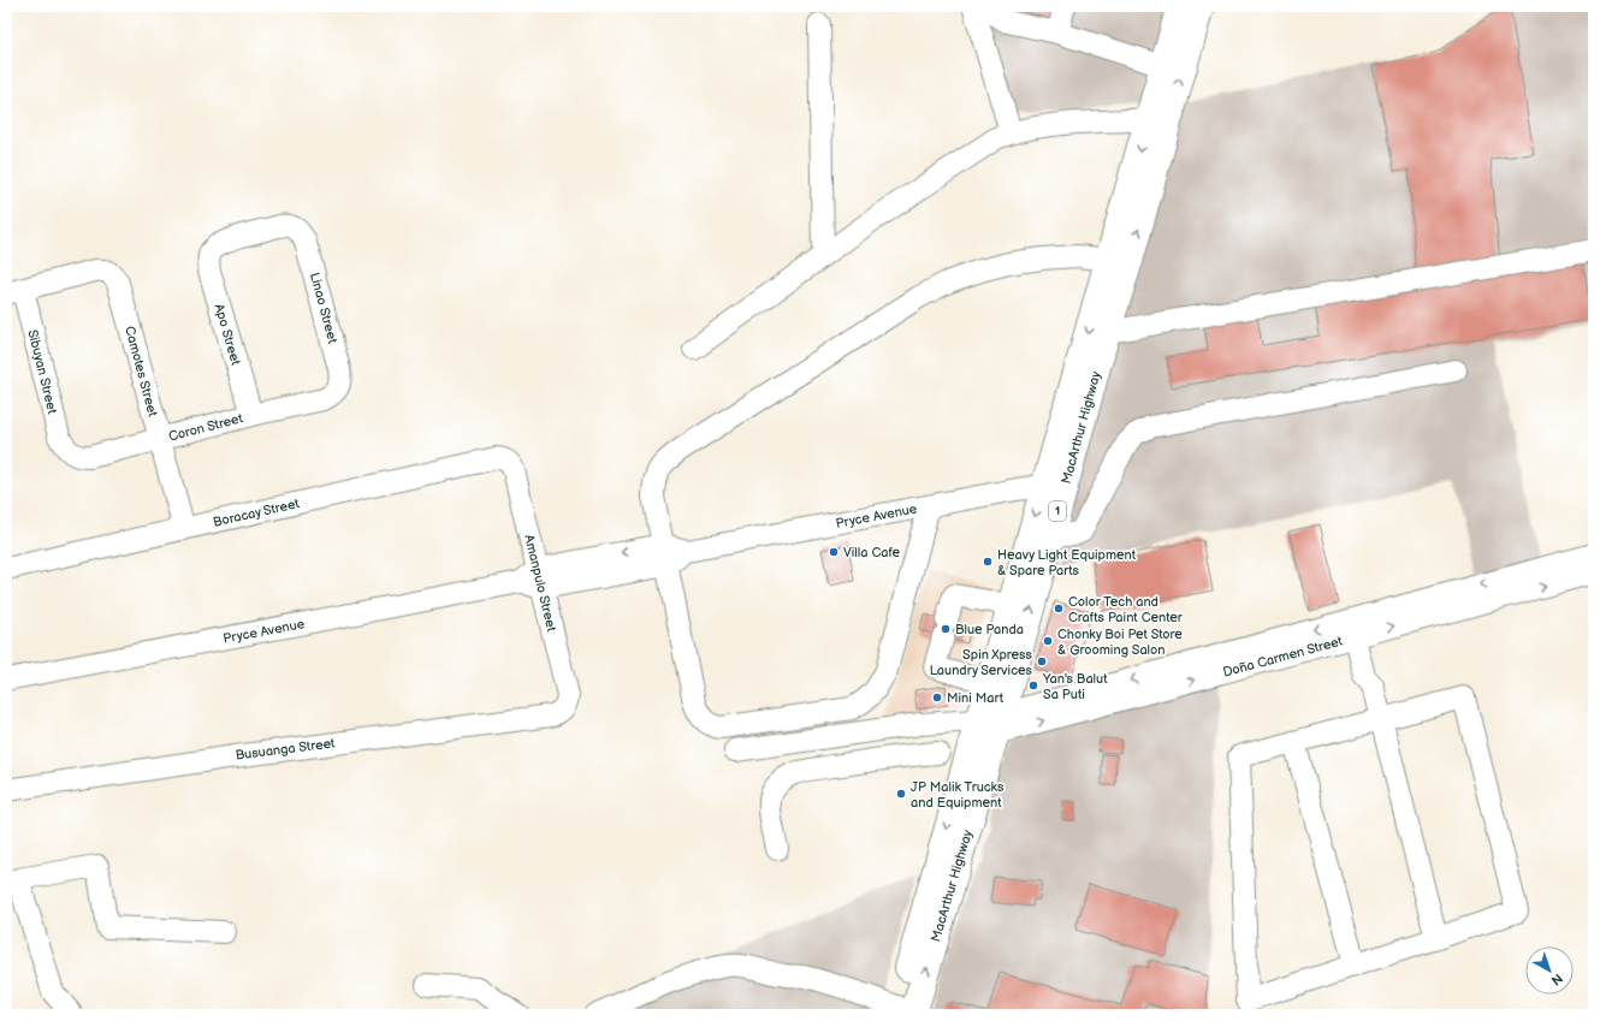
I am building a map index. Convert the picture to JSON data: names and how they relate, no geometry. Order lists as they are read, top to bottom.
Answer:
{
  "streets": {
    "highway": ["MacArthur Highway", "1"],
    "street": [
      "Linao Street",
      "Apo Street",
      "Sibuyan Street",
      "Camotes Street",
      "Coron Street",
      "Boracay Street",
      "Pryce Avenue",
      "Amanpulo Street",
      "Doña Carmen Street",
      "Busuanga Street"
    ]
  },
  "crossings": [
    ["Linao Street", "Apo Street"],
    ["Linao Street", "Coron Street"],
    ["Apo Street", "Coron Street"],
    ["Sibuyan Street", "Camotes Street"],
    ["Sibuyan Street", "Coron Street"],
    ["Camotes Street", "Coron Street"],
    ["Camotes Street", "Boracay Street"],
    ["MacArthur Highway", "Pryce Avenue"],
    ["MacArthur Highway", "Doña Carmen Street"],
    ["Boracay Street", "Amanpulo Street"],
    ["Pryce Avenue", "Amanpulo Street"],
    ["Amanpulo Street", "Busuanga Street"]
  ],
  "places": [
    "Villa Cafe",
    "Heavy Light Equipment & Spare Parts",
    "Color Tech and Crafts Paint Center",
    "Blue Panda",
    "Chonky Boi Pet Store & Grooming Salon",
    "Spin Xpress Laundry Services",
    "Yan's Balut Sa Puti",
    "Mini Mart",
    "JP Malik Trucks and Equipment"
  ],
  "north": "bottom right"
}
